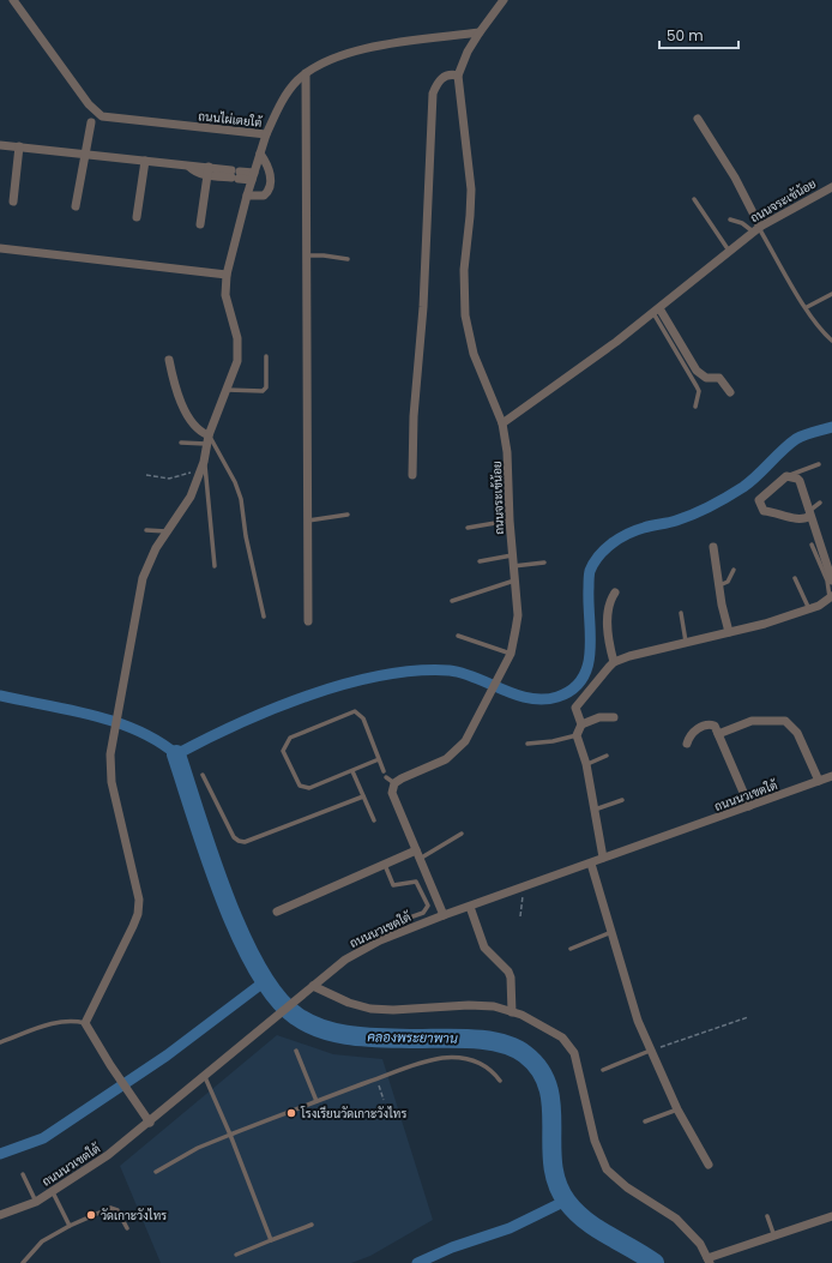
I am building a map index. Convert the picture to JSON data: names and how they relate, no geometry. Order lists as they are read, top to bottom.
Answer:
{
  "streets": {
    "street": ["ถนนไผ่เตยใต้", "ถนนจระเข้น้อย", "ถนนนวเขตใต้"]
  },
  "water": ["คลองพระยาพาน"],
  "places": ["โรงเรียนวัดเกาะวังไทร", "วัดเกาะวังไทร"],
  "scale_bar": "50 m"
}
